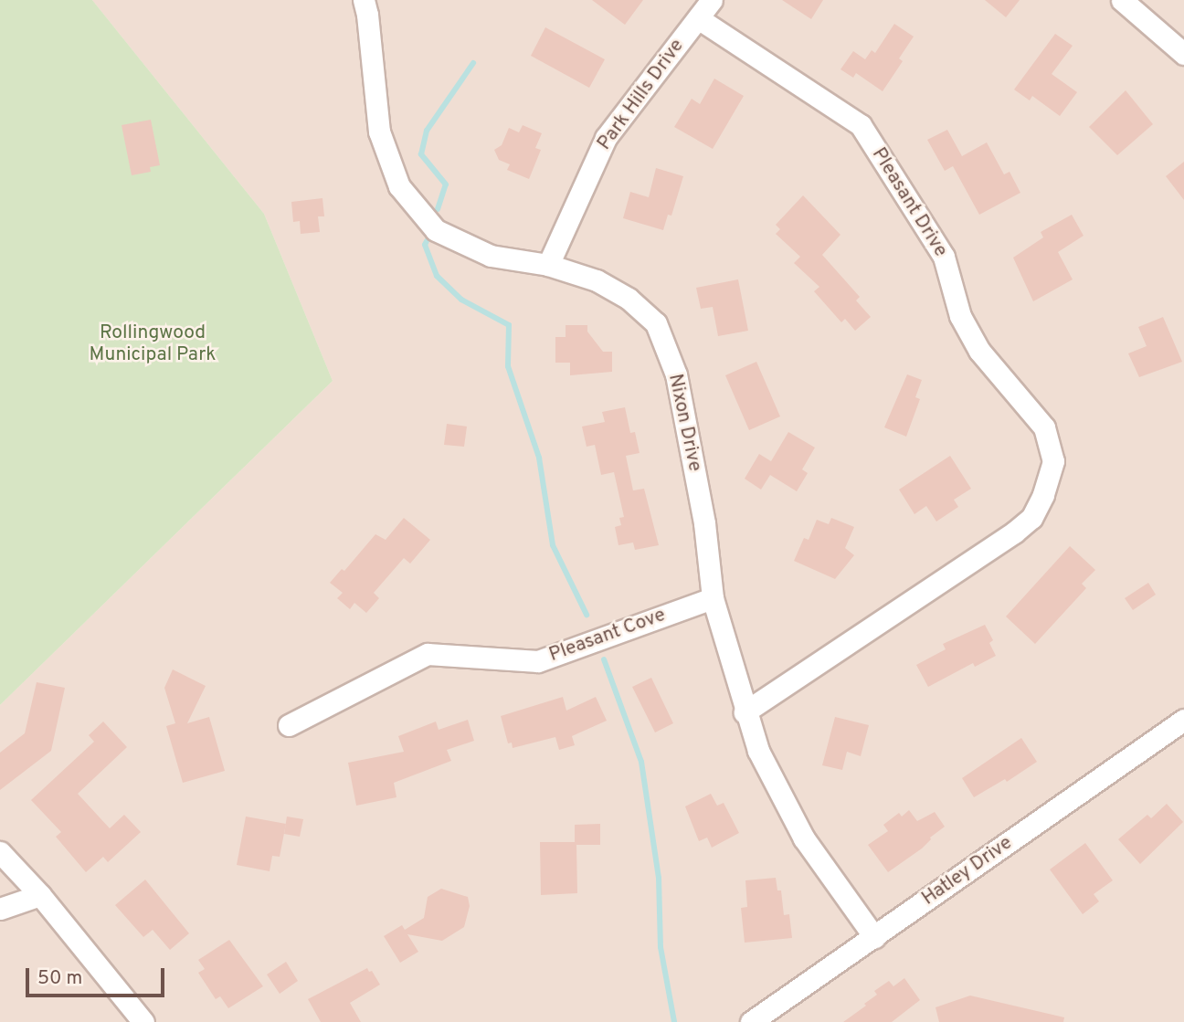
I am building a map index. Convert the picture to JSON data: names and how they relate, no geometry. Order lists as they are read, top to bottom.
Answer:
{
  "streets": {
    "street": [
      "Park Hills Drive",
      "Pleasant Drive",
      "Nixon Drive",
      "Pleasant Cove",
      "Hatley Drive"
    ]
  },
  "crossings": [
    ["Park Hills Drive", "Pleasant Drive"],
    ["Park Hills Drive", "Nixon Drive"],
    ["Pleasant Drive", "Nixon Drive"],
    ["Nixon Drive", "Pleasant Cove"],
    ["Nixon Drive", "Hatley Drive"]
  ],
  "parks": ["Rollingwood Municipal Park"],
  "scale_bar": "50 m"
}
